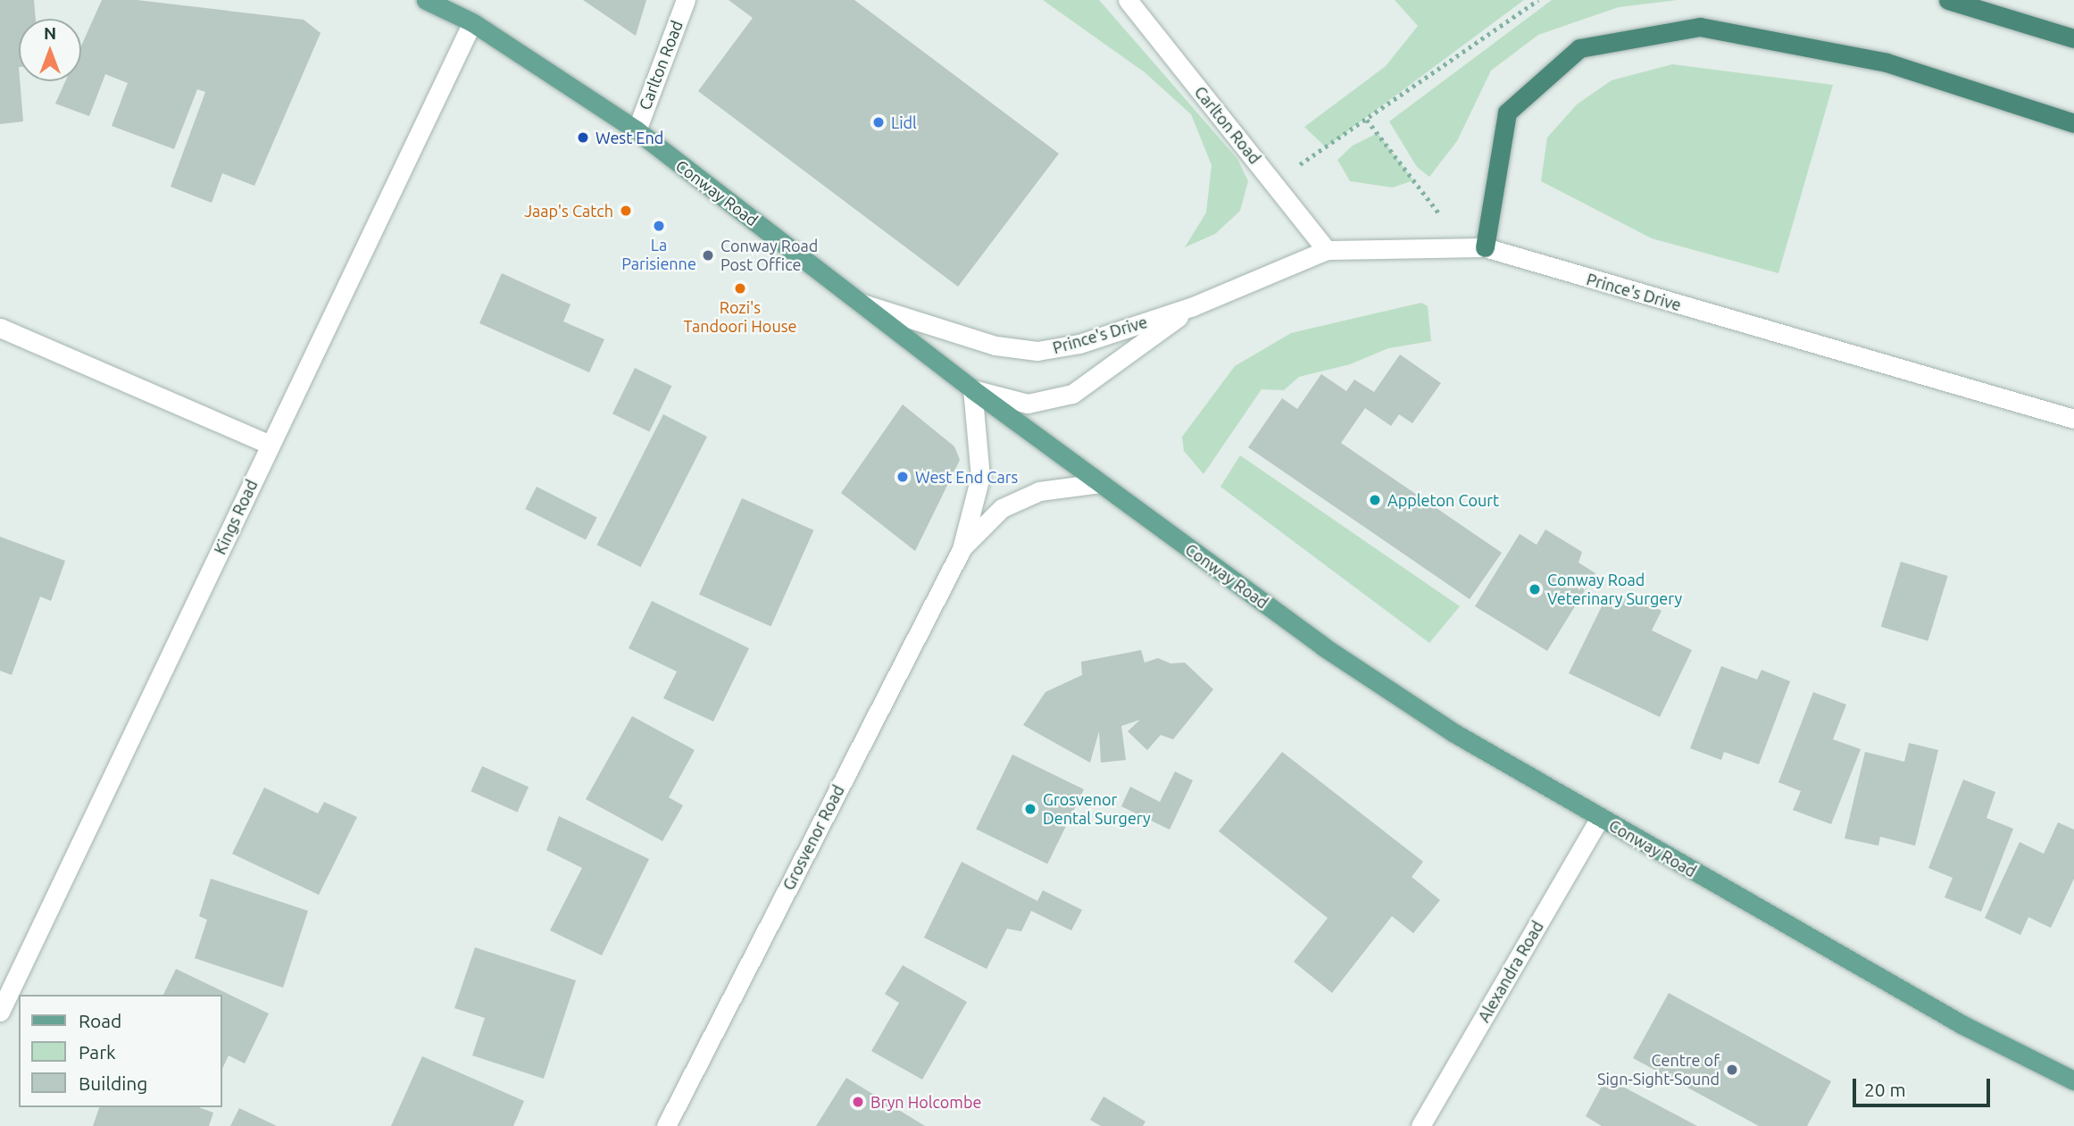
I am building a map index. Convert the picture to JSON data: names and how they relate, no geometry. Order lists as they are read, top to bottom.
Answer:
{
  "streets": {
    "main road": [
      "Carlton Road",
      "Conway Road",
      "Prince's Drive",
      "Kings Road",
      "Grosvenor Road",
      "Alexandra Road"
    ]
  },
  "crossings": [
    ["Carlton Road", "Conway Road"],
    ["Carlton Road", "Prince's Drive"],
    ["Conway Road", "Prince's Drive"],
    ["Conway Road", "Kings Road"],
    ["Conway Road", "Grosvenor Road"],
    ["Conway Road", "Alexandra Road"],
    ["Prince's Drive", "Grosvenor Road"]
  ],
  "places": [
    "Lidl",
    "West End",
    "Jaap's Catch",
    "La Parisienne",
    "Conway Road Post Office",
    "Rozi's Tandoori House",
    "West End Cars",
    "Appleton Court",
    "Conway Road Veterinary Surgery",
    "Grosvenor Dental Surgery",
    "Centre of Sign-Sight-Sound",
    "Bryn Holcombe"
  ],
  "legend": ["Road", "Park", "Building"],
  "scale_bar": "20 m",
  "north": "top"
}
